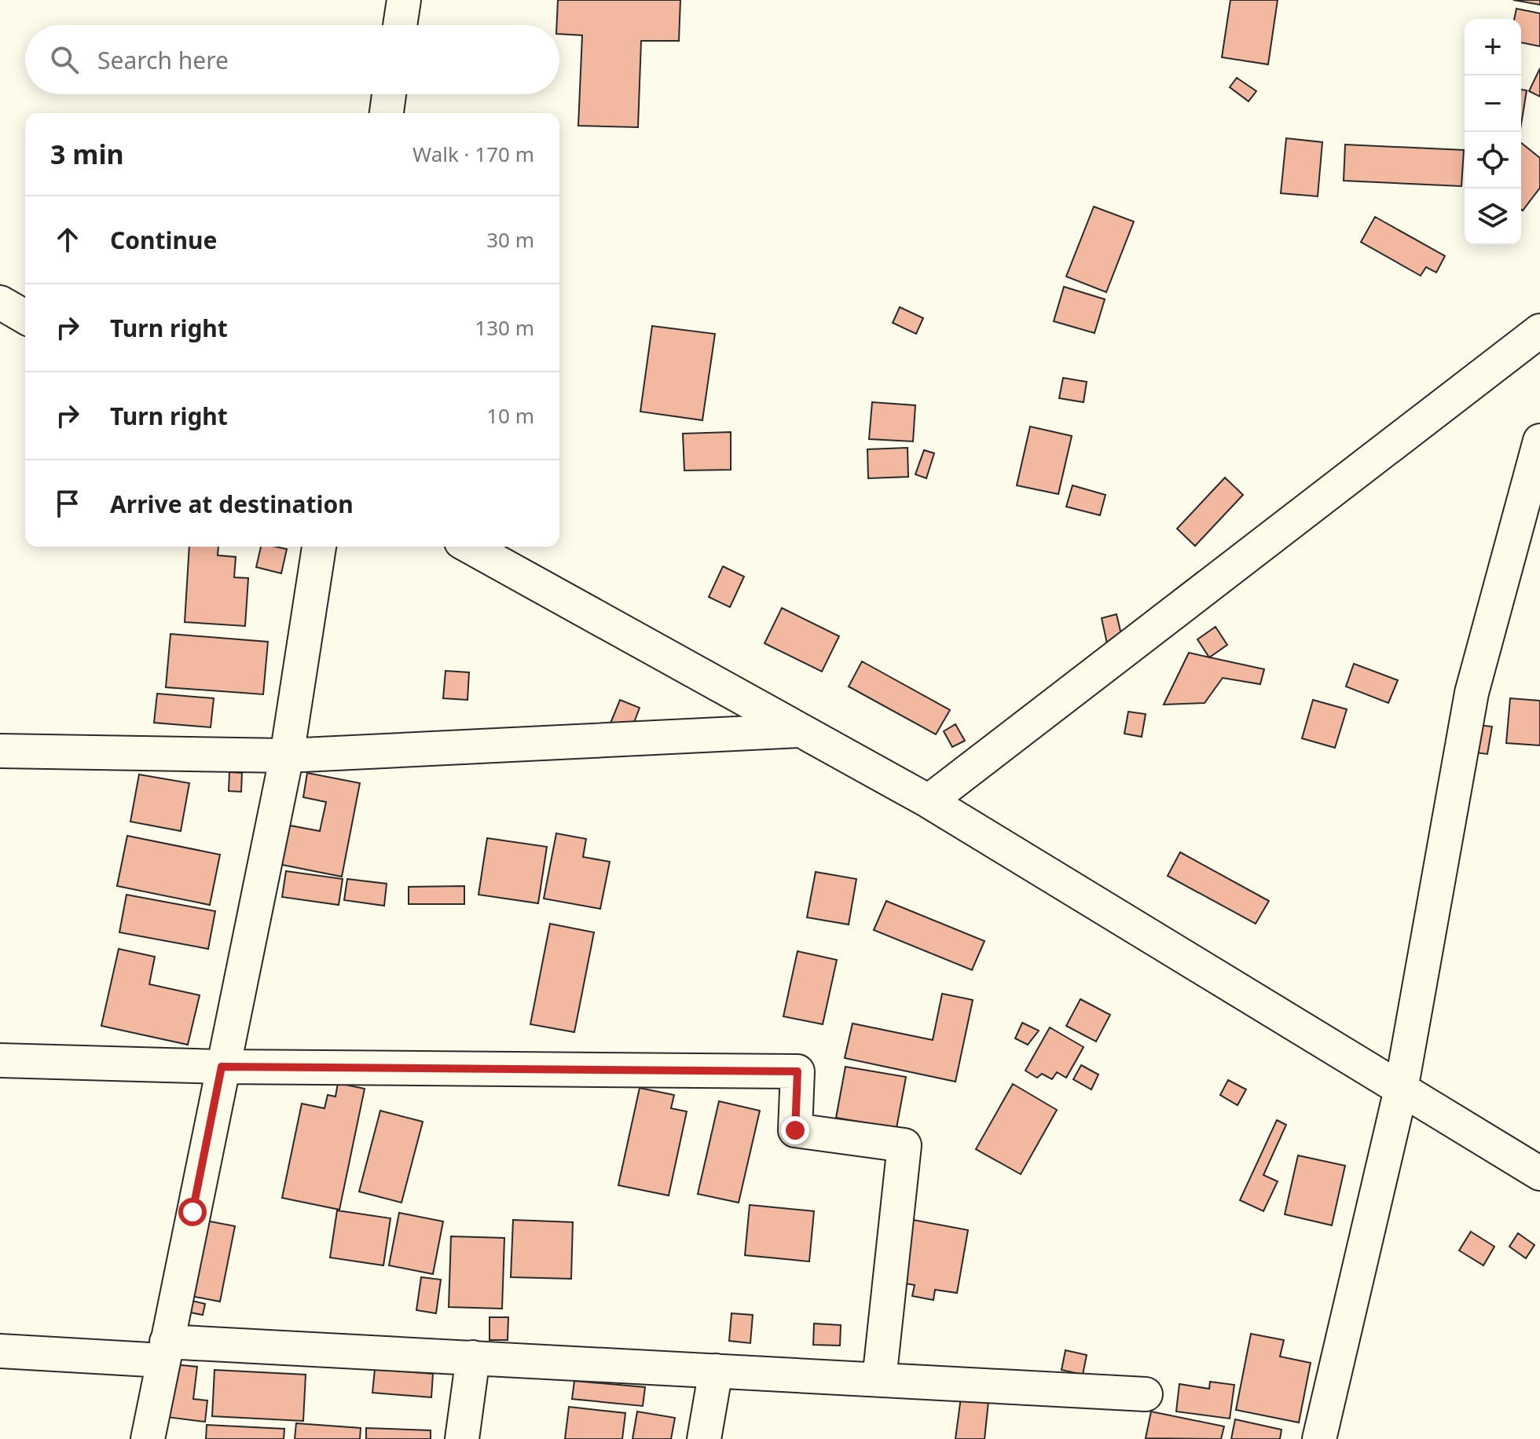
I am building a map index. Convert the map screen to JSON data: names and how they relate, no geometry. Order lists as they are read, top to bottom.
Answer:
{
  "page": {
    "map_buttons": ["+", "−"],
    "search": "Search here",
    "heading": ["3 min", "Walk · 170 m"],
    "list": [
      ["Continue", "30 m"],
      ["Turn right", "130 m"],
      ["Turn right", "10 m"],
      "Arrive at destination"
    ]
  }
}
